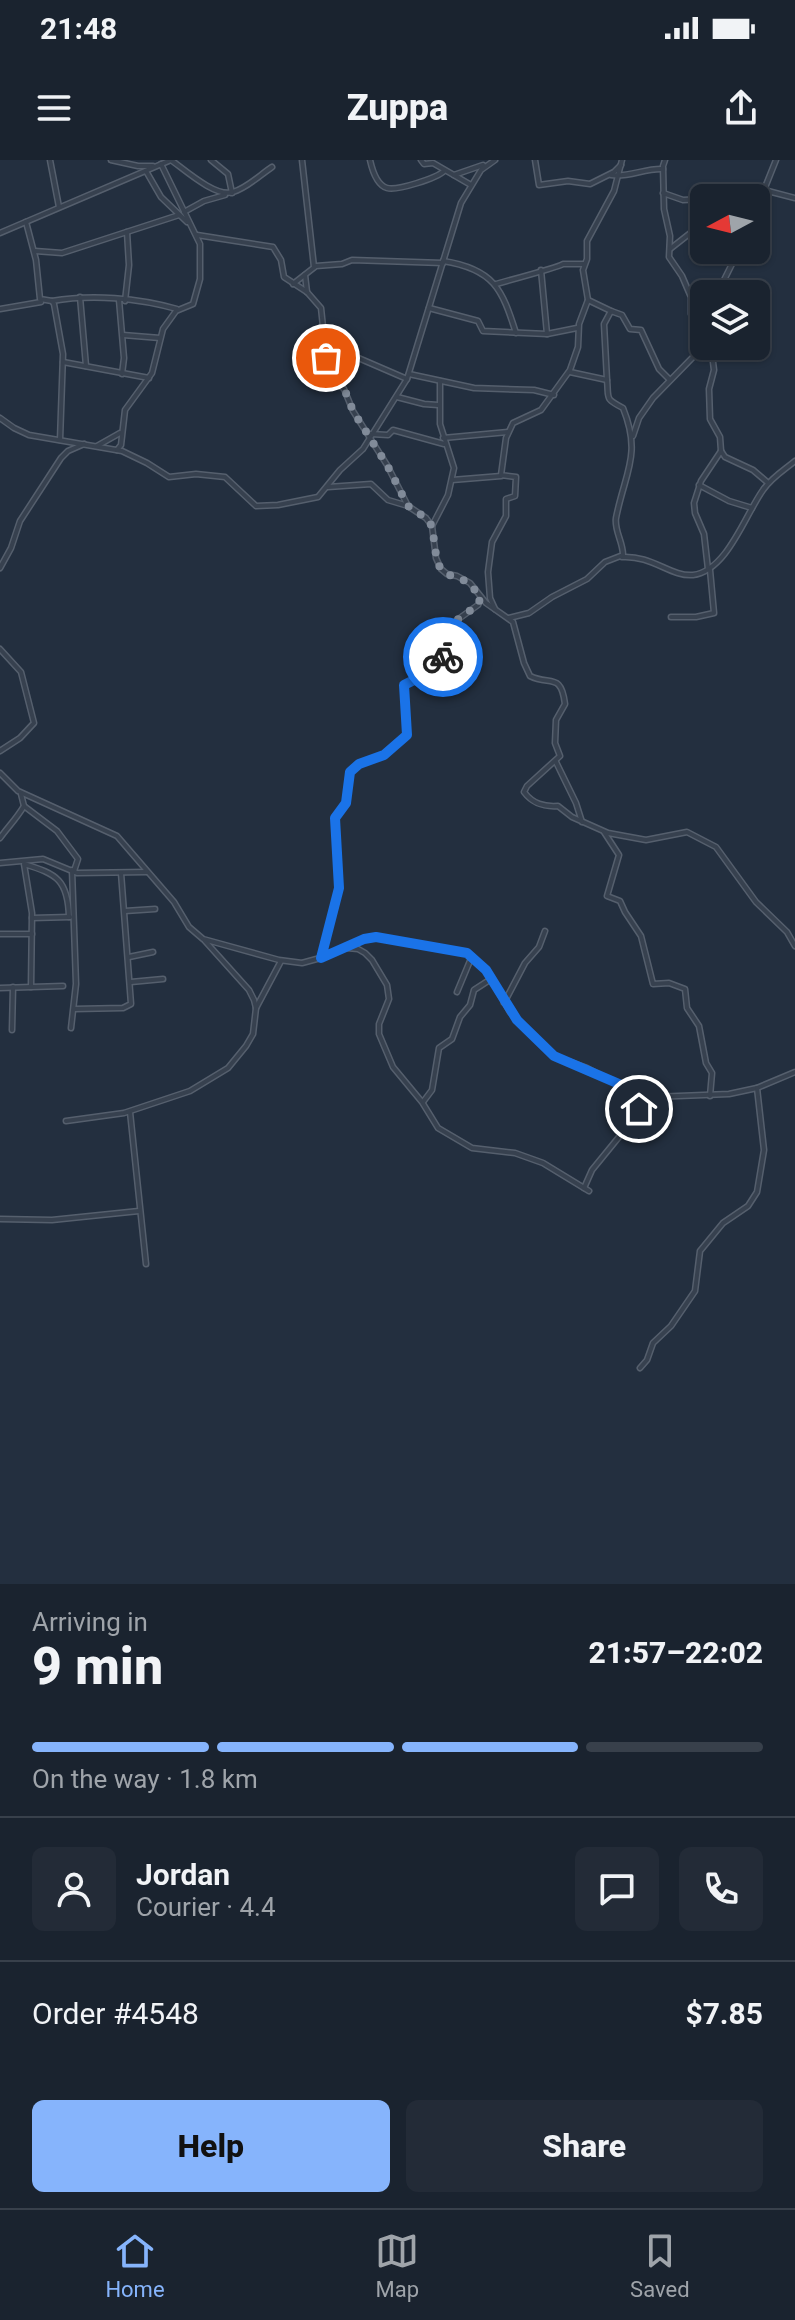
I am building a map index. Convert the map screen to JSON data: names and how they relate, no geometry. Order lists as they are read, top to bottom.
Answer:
{
  "north": "left",
  "page": {
    "status": "21:48",
    "header": "Zuppa",
    "heading": ["9 min", "Arriving in", "21:57–22:02"],
    "panel": [
      "Jordan",
      "Courier · 4.4",
      "Order #4548",
      "$7.85"
    ],
    "bar": "On the way · 1.8 km",
    "buttons": ["Help", "Share"],
    "tabs": ["Home", "Map", "Saved"]
  }
}
